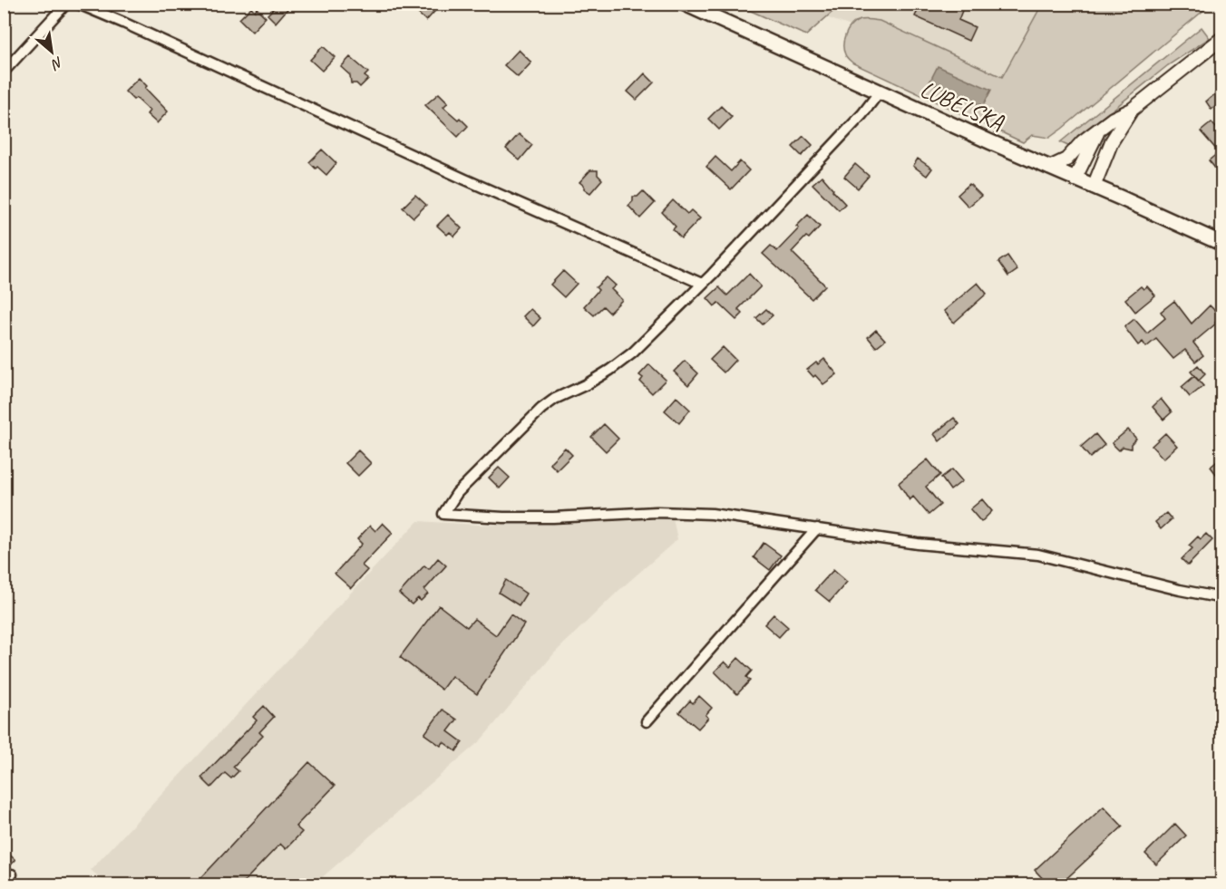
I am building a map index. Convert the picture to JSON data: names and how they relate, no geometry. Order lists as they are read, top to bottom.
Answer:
{
  "streets": {
    "main road": ["LUBELSKA"]
  },
  "north": "bottom right"
}
